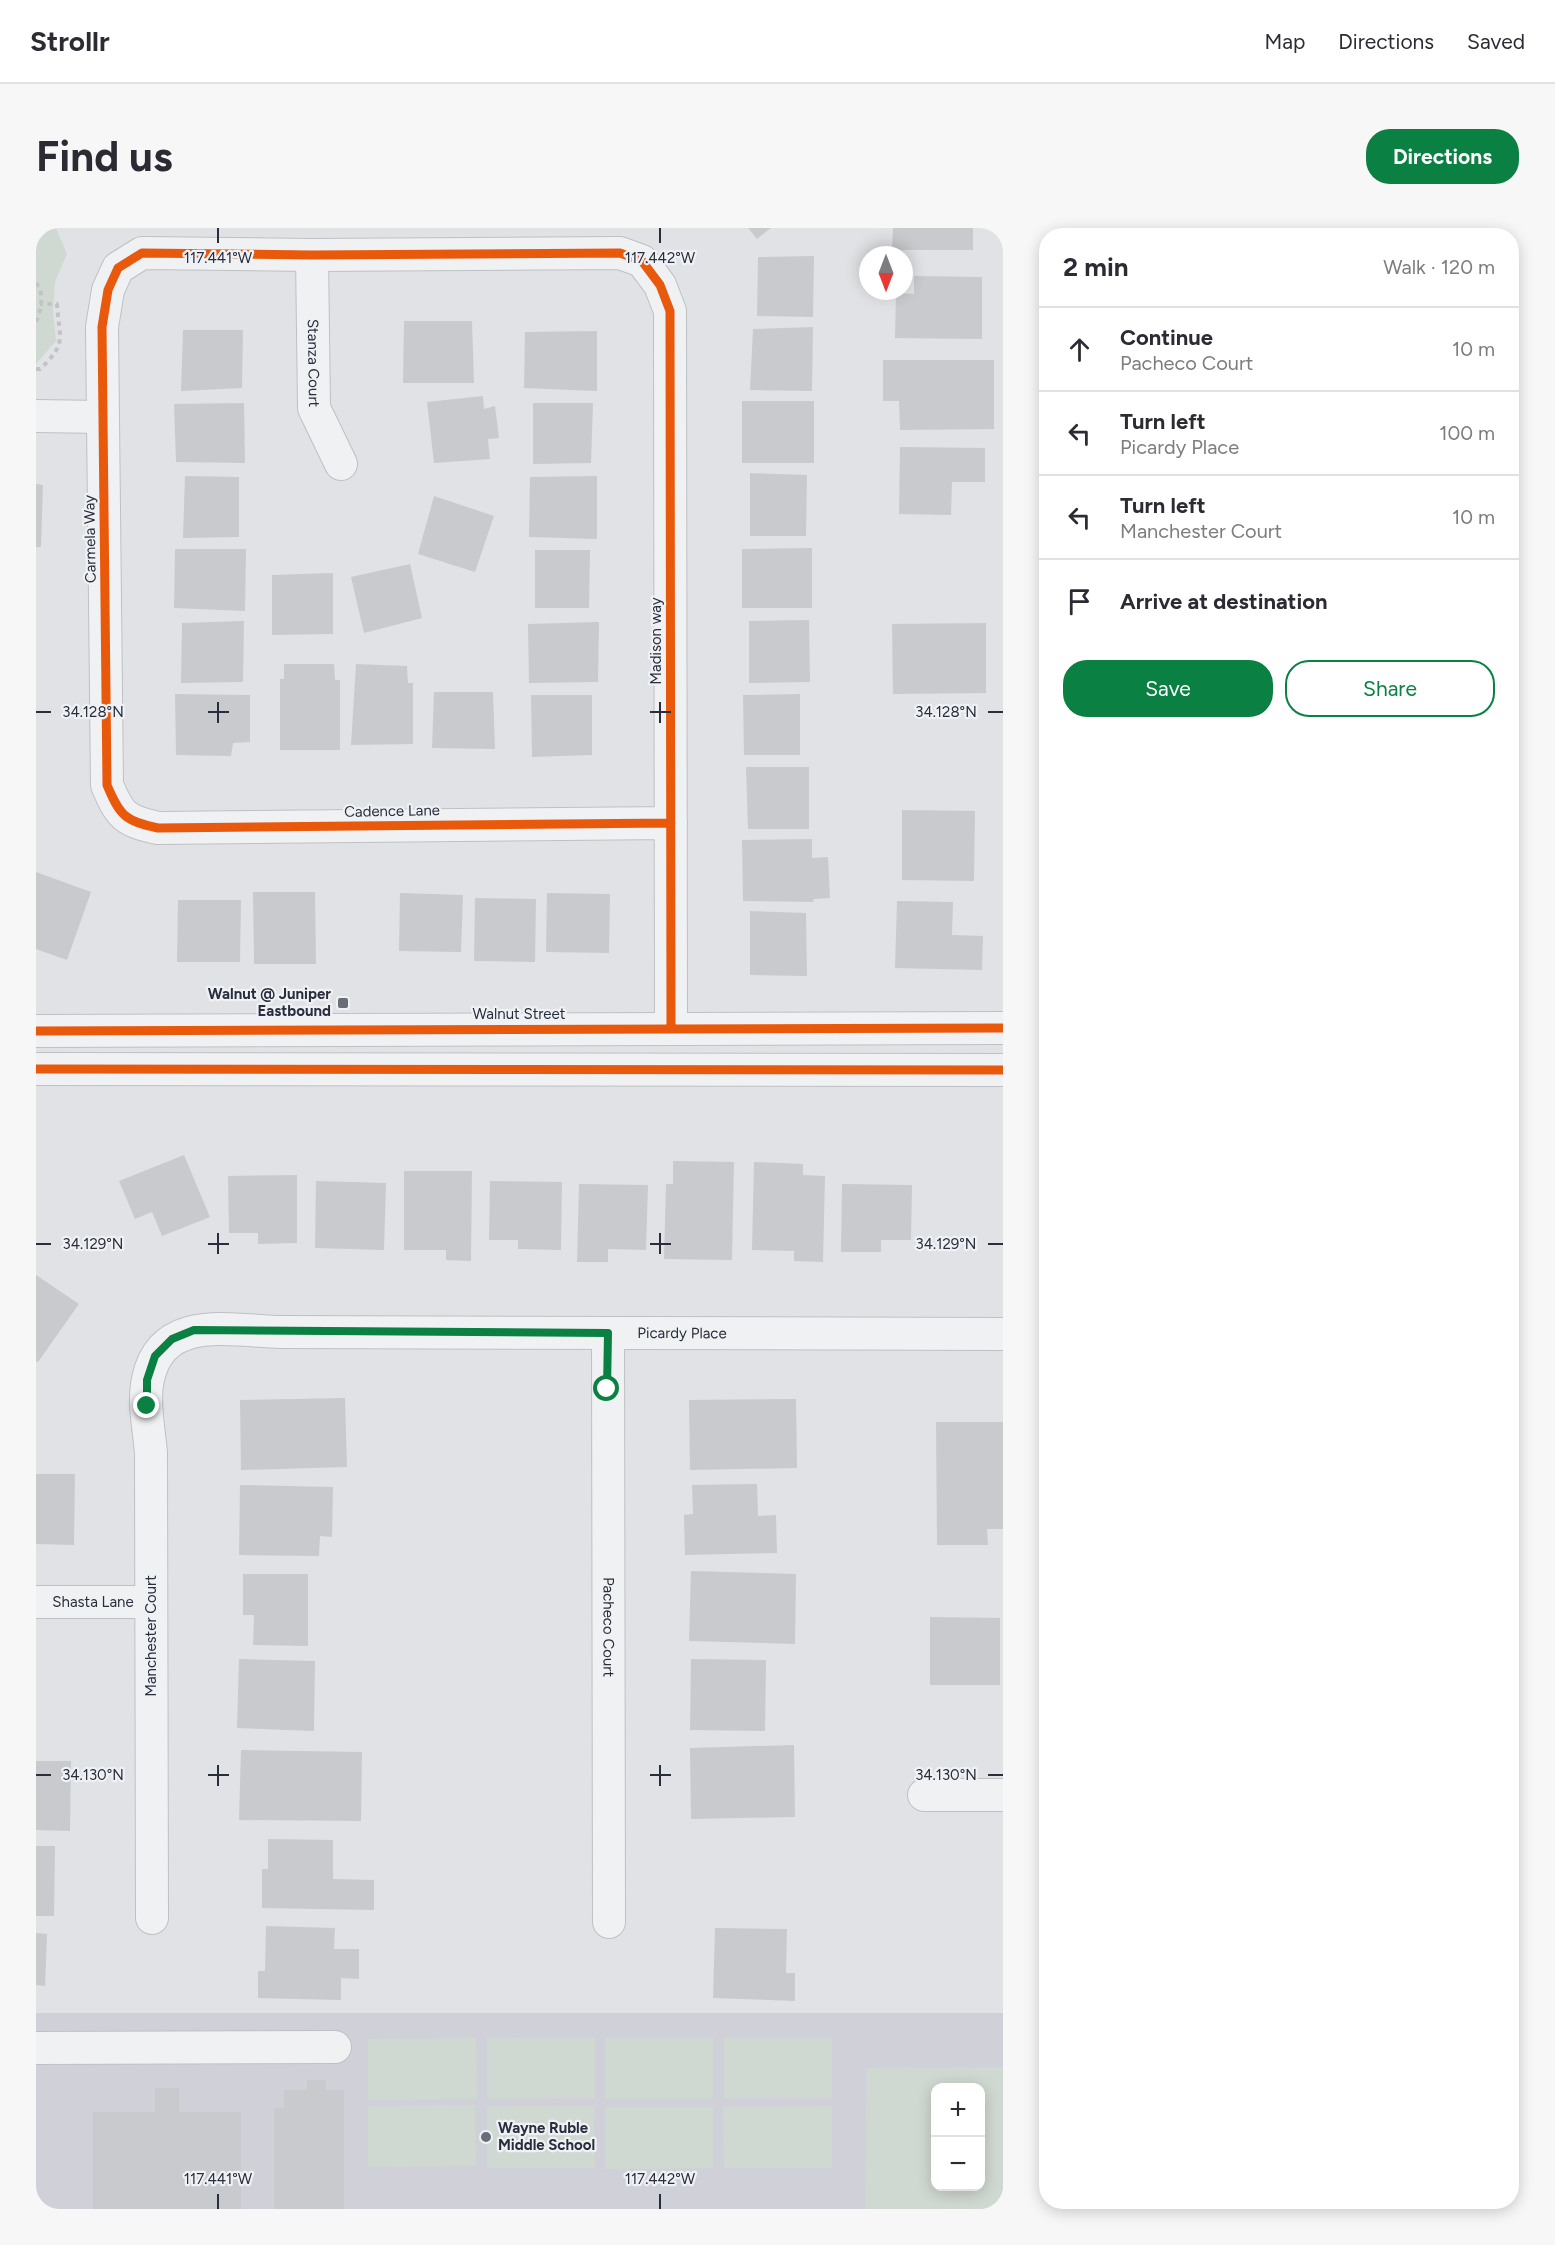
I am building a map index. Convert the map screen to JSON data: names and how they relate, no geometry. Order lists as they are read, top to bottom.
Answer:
{
  "streets": {
    "street": [
      "Stanza Court",
      "Carmela Way",
      "Madison way",
      "Cadence Lane",
      "Walnut Street",
      "Picardy Place",
      "Shasta Lane",
      "Pacheco Court",
      "Manchester Court"
    ]
  },
  "crossings": [
    ["Stanza Court", "Carmela Way"],
    ["Stanza Court", "Madison way"],
    ["Carmela Way", "Madison way"],
    ["Carmela Way", "Cadence Lane"],
    ["Madison way", "Cadence Lane"],
    ["Madison way", "Walnut Street"],
    ["Picardy Place", "Pacheco Court"],
    ["Picardy Place", "Manchester Court"],
    ["Shasta Lane", "Manchester Court"]
  ],
  "places": {
    "transit": ["Walnut @ Juniper Eastbound"],
    "other": ["Wayne Ruble Middle School"]
  },
  "north": "bottom",
  "page": {
    "header": "Strollr",
    "nav": ["Map", "Directions", "Saved"],
    "buttons": [
      "Directions",
      ["Save", "Share"]
    ],
    "title": "Find us",
    "heading": ["2 min", "Walk · 120 m"],
    "list": [
      ["Continue", "Pacheco Court", "10 m"],
      ["Turn left", "Picardy Place", "100 m"],
      ["Turn left", "Manchester Court", "10 m"],
      "Arrive at destination"
    ],
    "map_buttons": ["+", "−"]
  },
  "coordinates": [
    "117.441°W",
    "117.442°W",
    "34.128°N",
    "34.129°N",
    "34.130°N"
  ]
}
